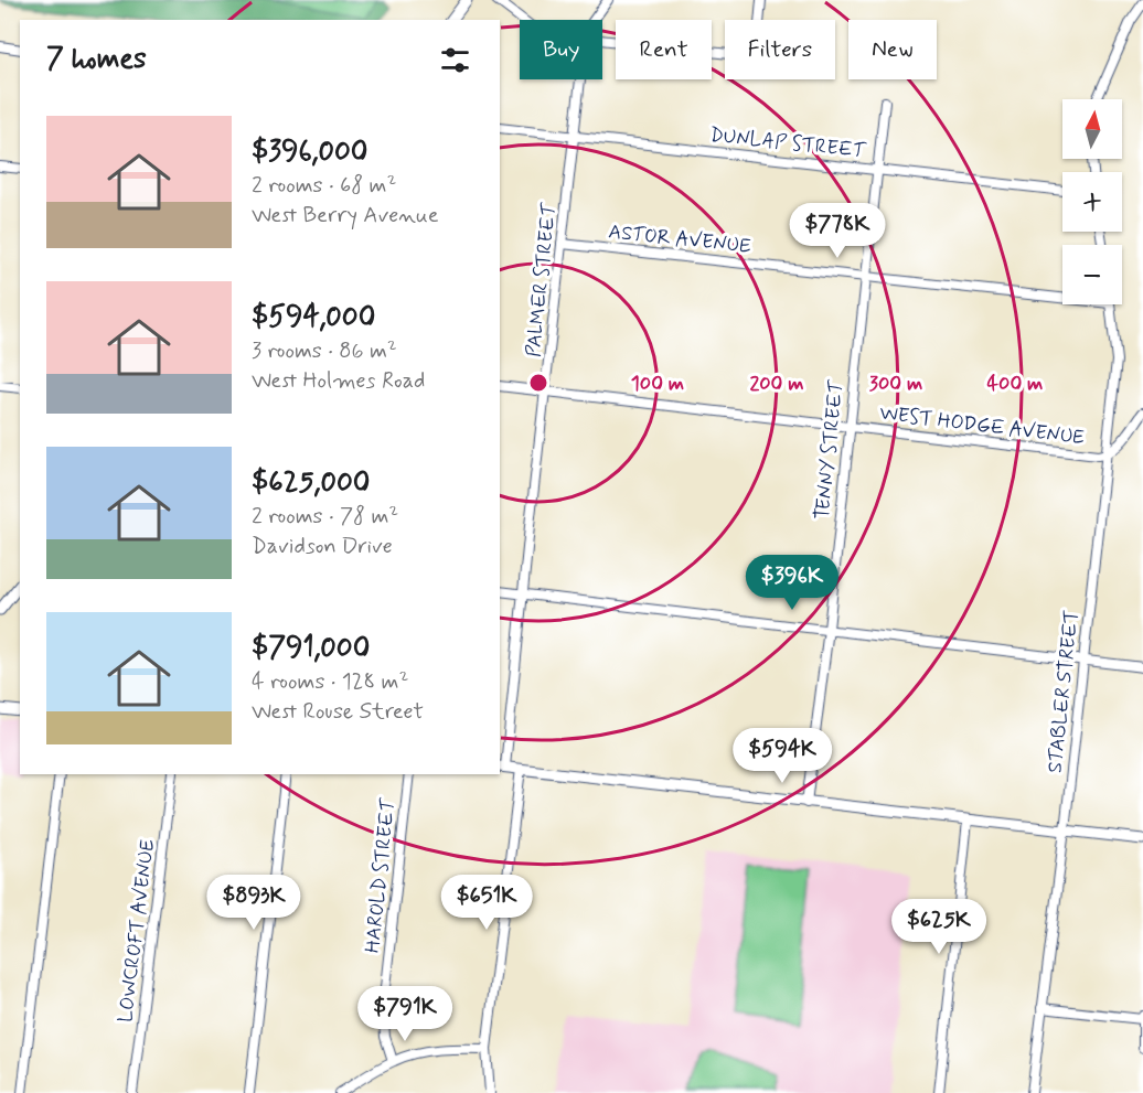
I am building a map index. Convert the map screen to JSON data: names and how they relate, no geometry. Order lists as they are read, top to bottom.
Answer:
{
  "streets": {
    "street": [
      "DUNLAP STREET",
      "ASTOR AVENUE",
      "PALMER STREET",
      "WEST HODGE AVENUE",
      "TENNY STREET",
      "STABLER STREET",
      "HAROLD STREET",
      "LOWCROFT AVENUE"
    ]
  },
  "crossings": [
    ["DUNLAP STREET", "PALMER STREET"],
    ["DUNLAP STREET", "TENNY STREET"],
    ["ASTOR AVENUE", "PALMER STREET"],
    ["ASTOR AVENUE", "TENNY STREET"],
    ["PALMER STREET", "WEST HODGE AVENUE"],
    ["WEST HODGE AVENUE", "TENNY STREET"],
    ["WEST HODGE AVENUE", "STABLER STREET"]
  ],
  "north": "top",
  "page": {
    "chip": [
      "Buy",
      "Rent",
      "Filters",
      "New"
    ],
    "heading": "7 homes",
    "map_buttons": ["+", "−"],
    "list": [
      {
        "name": "$396,000",
        "note": "2 rooms · 68 m² · West Berry Avenue"
      },
      {
        "name": "$594,000",
        "note": "3 rooms · 86 m² · West Holmes Road"
      },
      {
        "name": "$625,000",
        "note": "2 rooms · 78 m² · Davidson Drive"
      },
      {
        "name": "$791,000",
        "note": "4 rooms · 128 m² · West Rouse Street"
      }
    ],
    "price": [
      "$778K",
      "$396K",
      "$594K",
      "$893K",
      "$651K",
      "$625K",
      "$791K"
    ]
  },
  "rings": [
    "100 m",
    "200 m",
    "300 m",
    "400 m"
  ]
}
